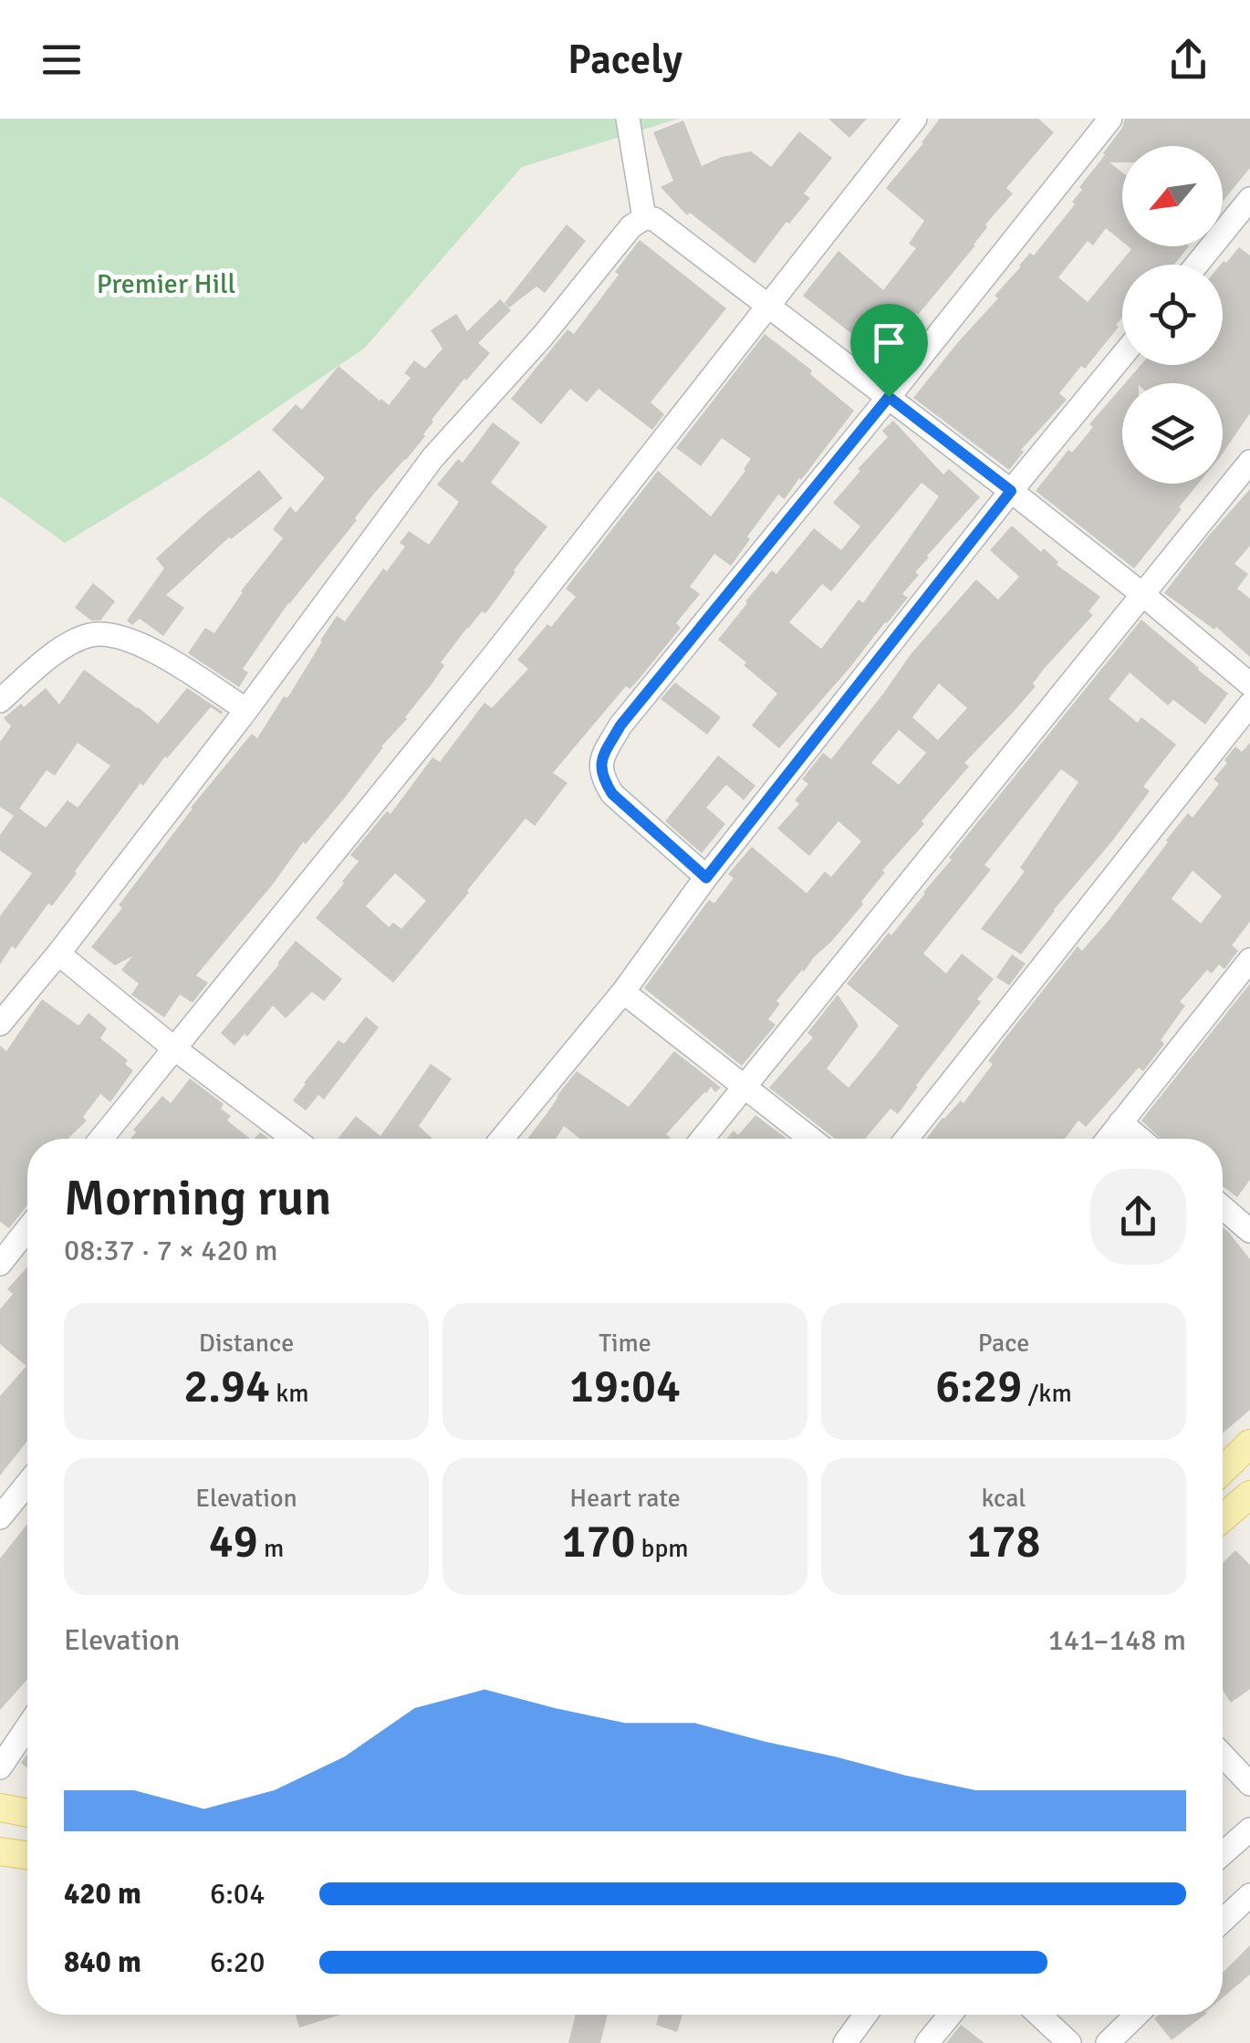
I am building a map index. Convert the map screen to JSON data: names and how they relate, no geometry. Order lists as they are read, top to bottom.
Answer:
{
  "parks": ["Premier Hill"],
  "north": "bottom left",
  "page": {
    "header": "Pacely",
    "heading": ["Morning run", "08:37 · 7 × 420 m"],
    "stats": [
      ["Distance", "2.94 km"],
      ["Time", "19:04"],
      ["Pace", "6:29 /km"],
      ["Elevation", "49 m"],
      ["Heart rate", "170 bpm"],
      ["kcal", "178"]
    ],
    "chart": ["Elevation", "141–148 m"],
    "list": [
      {
        "name": "420 m",
        "note": "6:04"
      },
      {
        "name": "840 m",
        "note": "6:20"
      }
    ]
  }
}
